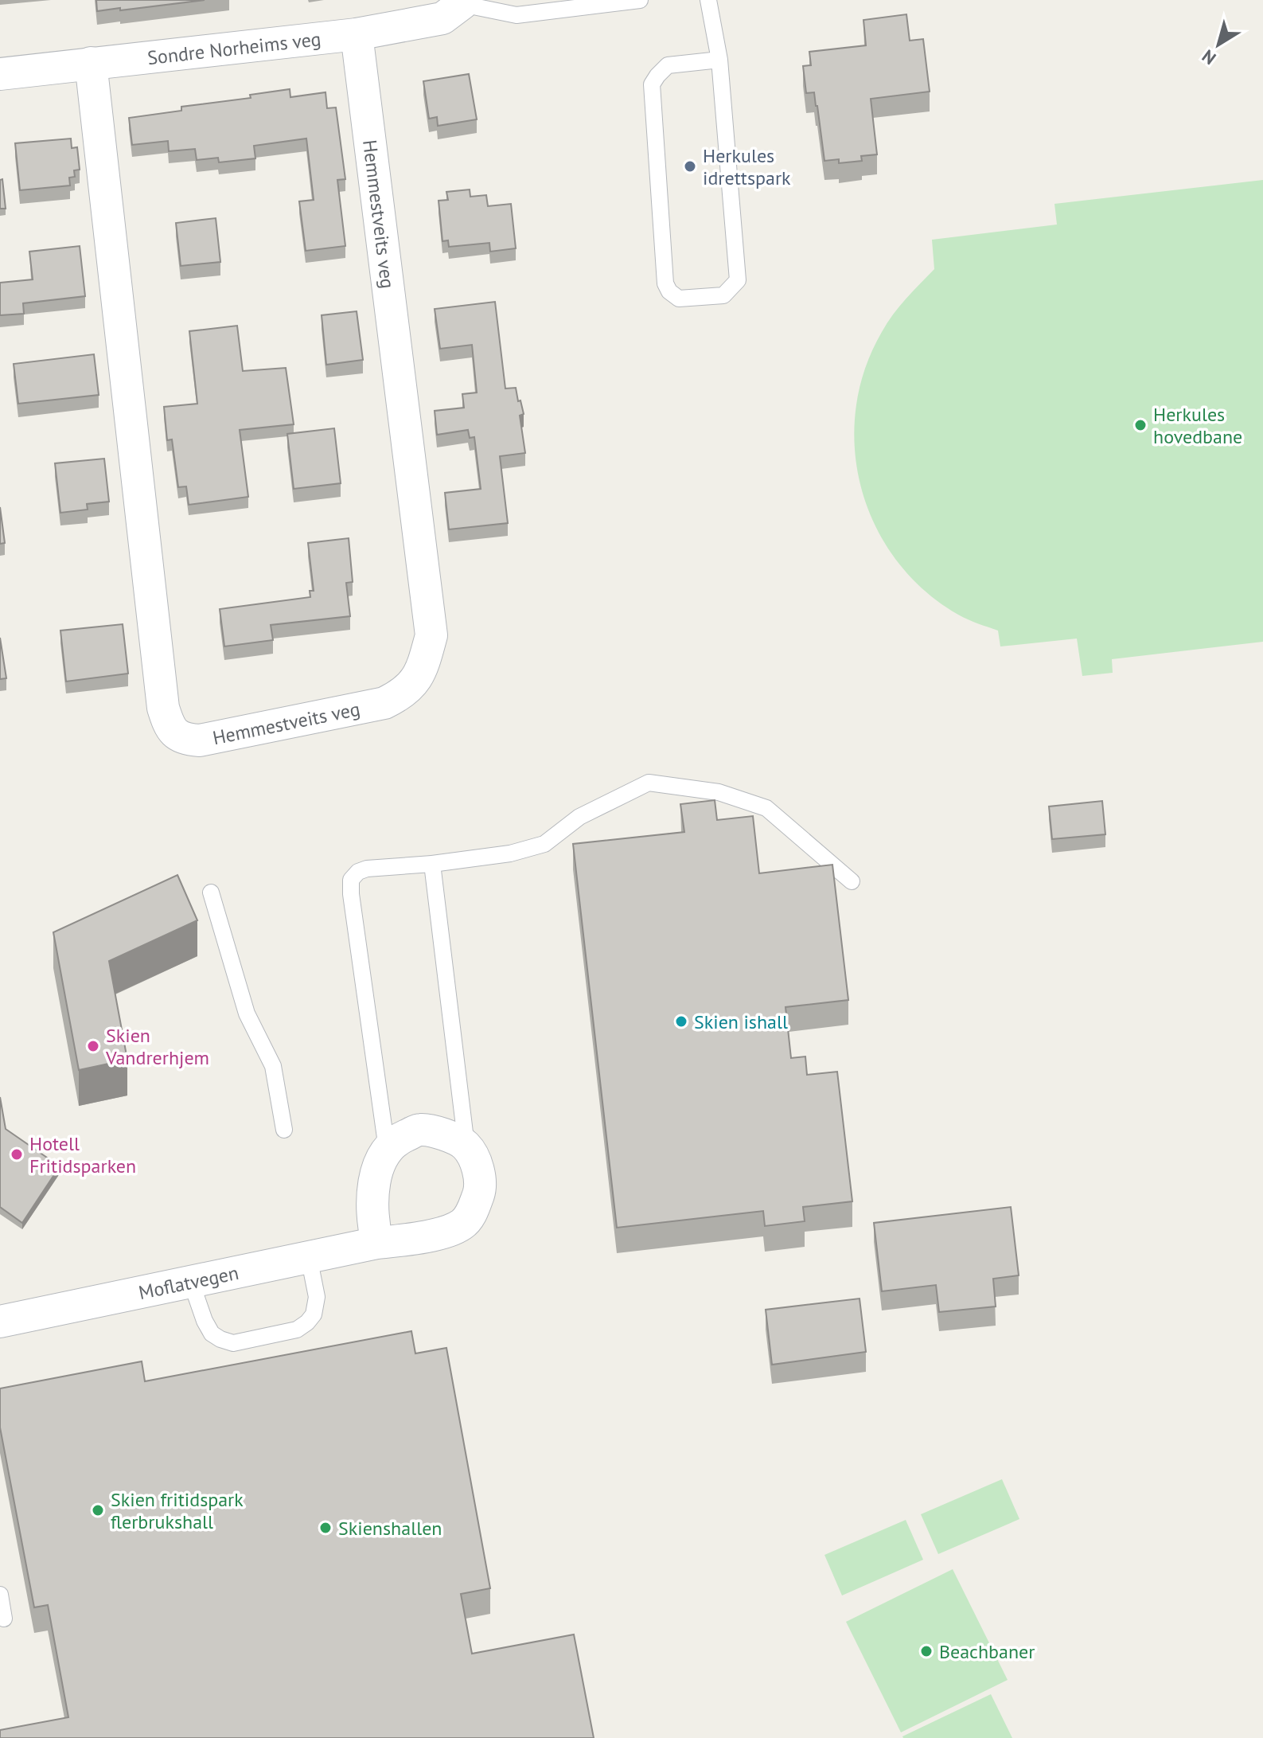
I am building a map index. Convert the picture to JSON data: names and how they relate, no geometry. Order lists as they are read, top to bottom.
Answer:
{
  "streets": {
    "street": ["Sondre Norheims veg", "Hemmestveits veg", "Moflatvegen"]
  },
  "crossings": [
    ["Sondre Norheims veg", "Hemmestveits veg"]
  ],
  "places": [
    "Herkules idrettspark",
    "Herkules hovedbane",
    "Skien ishall",
    "Skien Vandrerhjem",
    "Hotell Fritidsparken",
    "Skien fritidspark flerbrukshall",
    "Skienshallen",
    "Beachbaner"
  ],
  "north": "bottom left"
}
